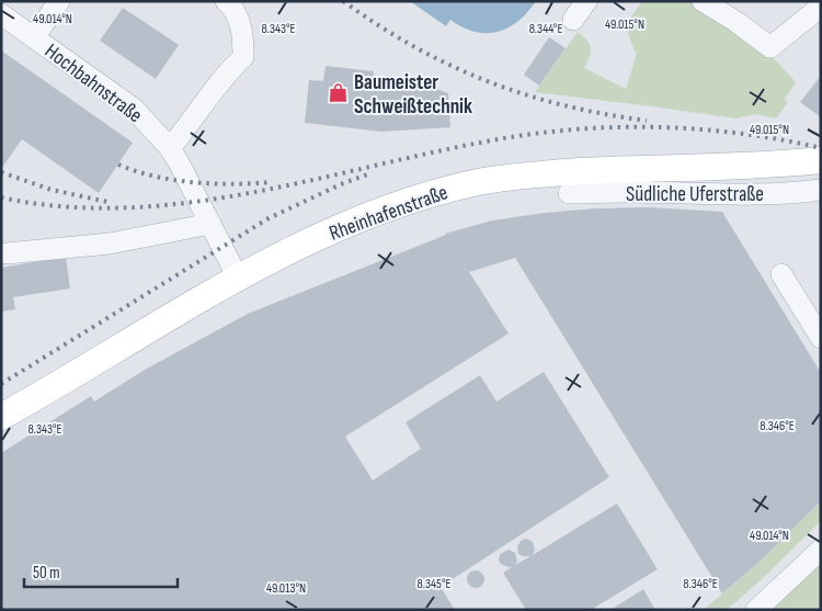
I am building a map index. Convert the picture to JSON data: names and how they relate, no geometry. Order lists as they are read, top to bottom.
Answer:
{
  "streets": {
    "main road": ["Rheinhafenstraße"],
    "street": ["Hochbahnstraße", "Südliche Uferstraße"]
  },
  "crossings": [
    ["Hochbahnstraße", "Rheinhafenstraße"]
  ],
  "places": {
    "shop": ["Baumeister Schweißtechnik"]
  },
  "scale_bar": "50 m",
  "coordinates": [
    "49.014°N",
    "49.015°N",
    "8.343°E",
    "8.344°E",
    "8.346°E",
    "8.345°E",
    "49.013°N"
  ]
}
